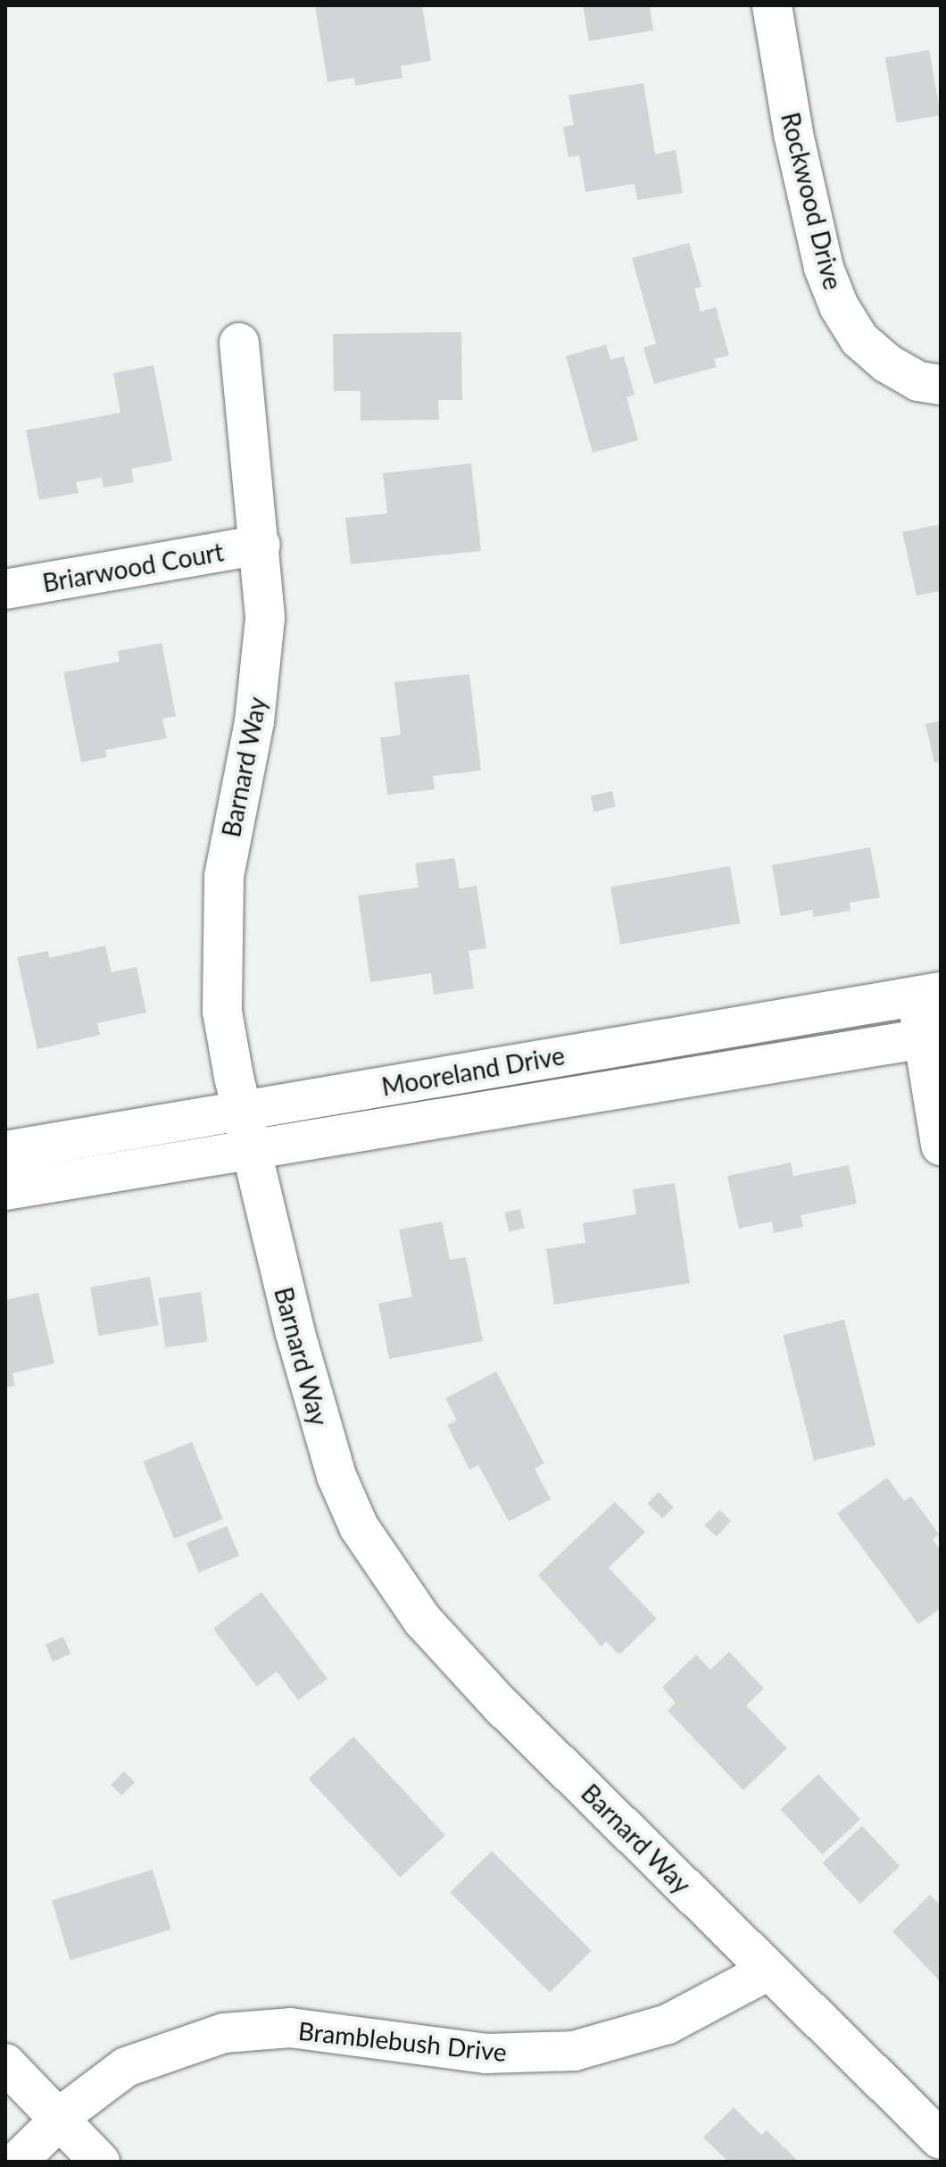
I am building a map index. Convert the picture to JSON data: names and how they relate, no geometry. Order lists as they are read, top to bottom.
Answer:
{
  "streets": {
    "street": [
      "Rockwood Drive",
      "Briarwood Court",
      "Barnard Way",
      "Mooreland Drive",
      "Bramblebush Drive"
    ]
  },
  "crossings": [
    ["Briarwood Court", "Barnard Way"],
    ["Barnard Way", "Mooreland Drive"],
    ["Barnard Way", "Bramblebush Drive"]
  ]
}
